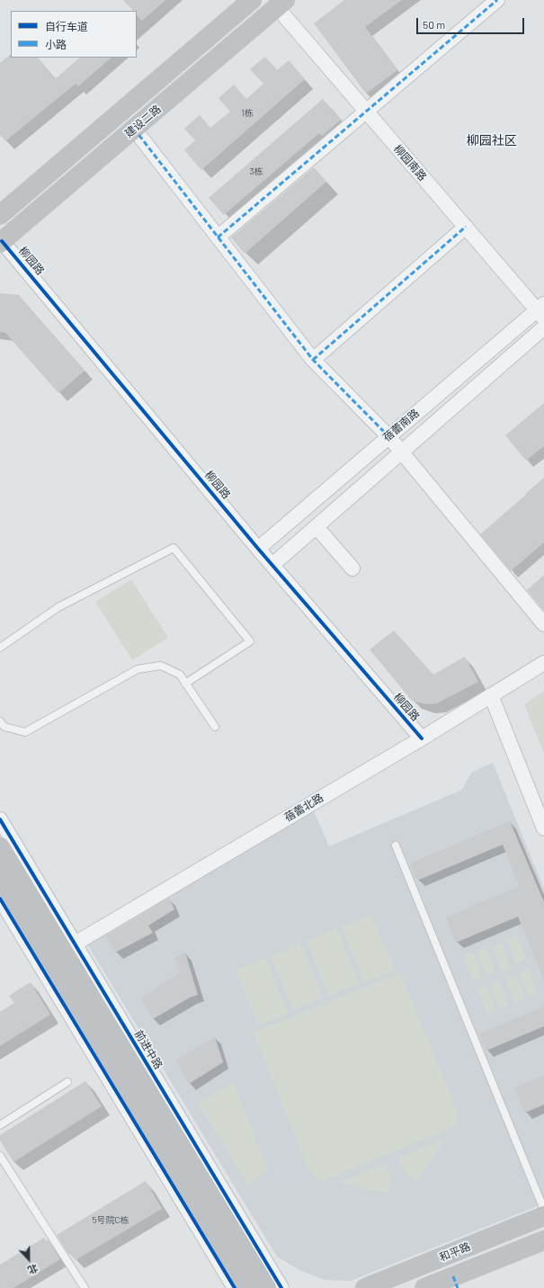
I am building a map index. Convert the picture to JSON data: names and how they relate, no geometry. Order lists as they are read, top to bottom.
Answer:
{
  "streets": {
    "main road": ["建设二路", "和平路"],
    "street": [
      "柳园南路",
      "柳园路",
      "蓓蕾南路",
      "蓓蕾北路",
      "前进中路"
    ]
  },
  "crossings": [
    ["建设二路", "柳园南路"],
    ["建设二路", "柳园路"],
    ["柳园南路", "蓓蕾南路"],
    ["柳园路", "蓓蕾南路"],
    ["柳园路", "蓓蕾北路"],
    ["蓓蕾北路", "前进中路"]
  ],
  "districts": ["柳园社区"],
  "house_numbers": ["1栋", "3栋", "5号院C栋"],
  "legend": ["自行车道", "小路"],
  "scale_bar": "50 m",
  "north": "bottom"
}
